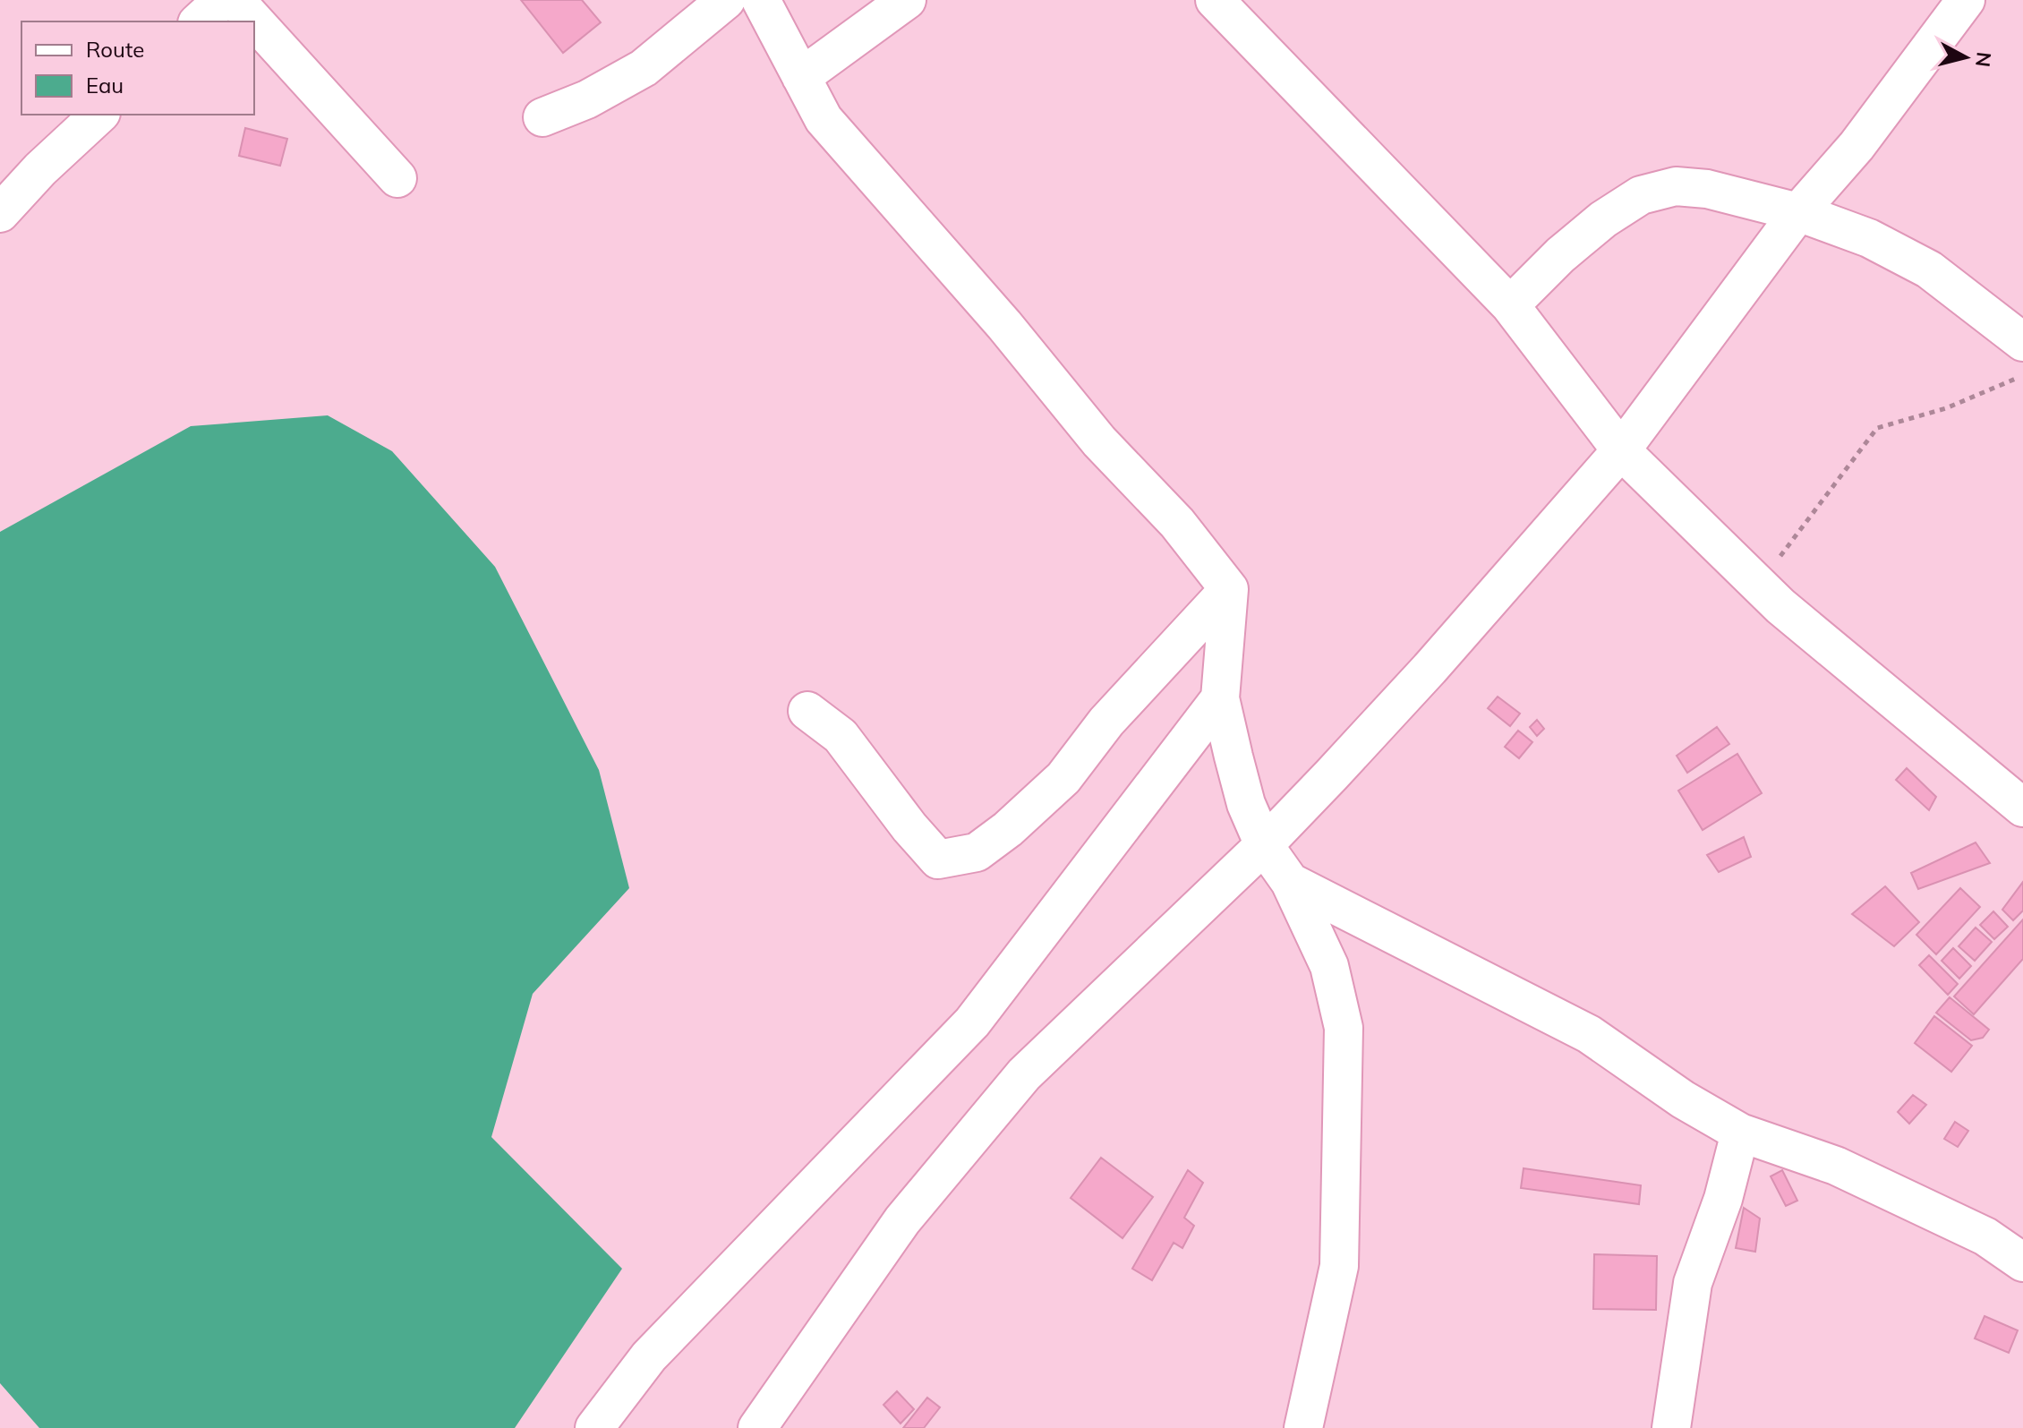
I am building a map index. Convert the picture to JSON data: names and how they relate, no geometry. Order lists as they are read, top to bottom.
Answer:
{
  "legend": ["Route", "Eau"],
  "north": "right"
}
